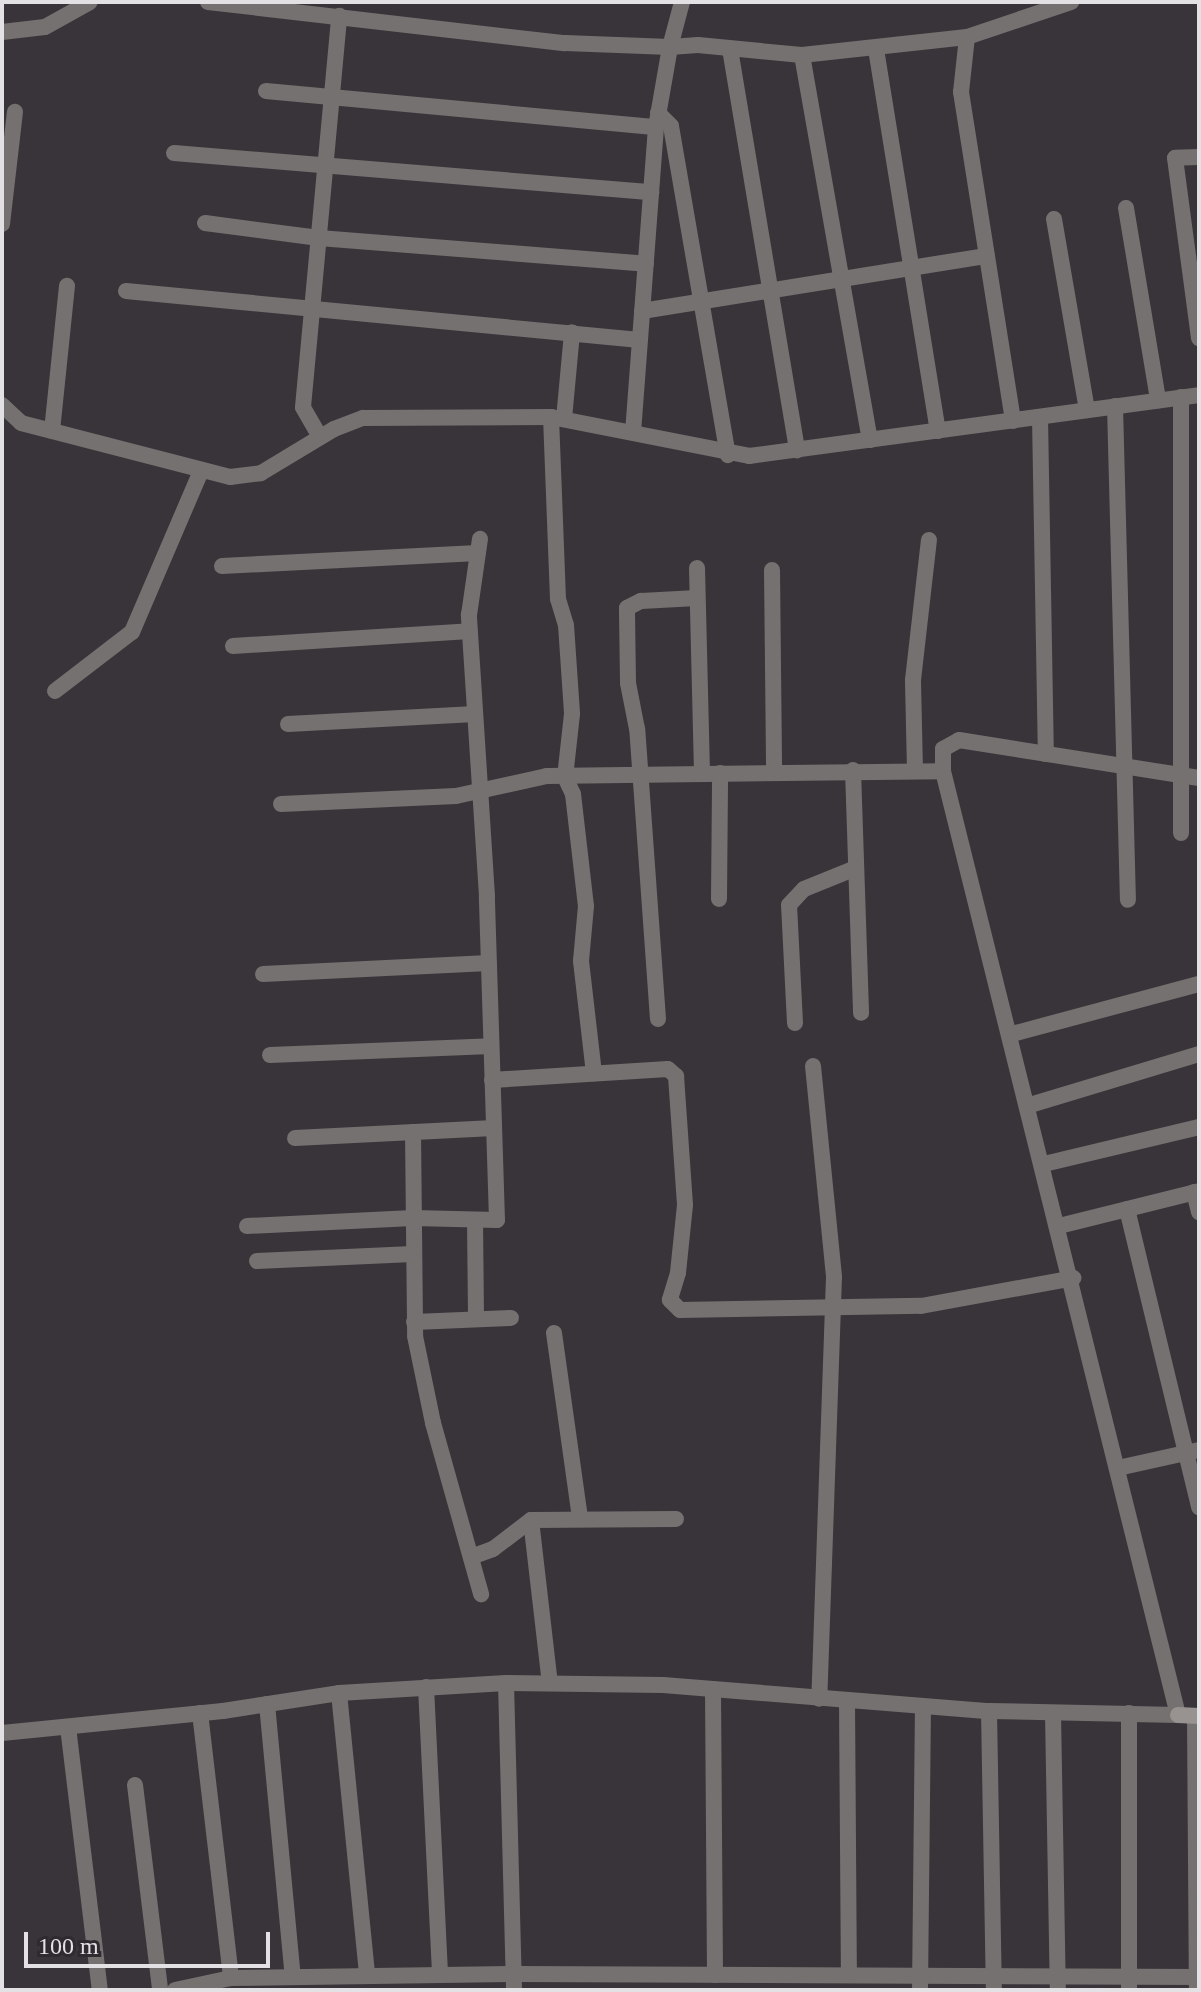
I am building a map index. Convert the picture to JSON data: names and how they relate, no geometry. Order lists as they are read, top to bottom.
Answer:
{
  "scale_bar": "100 m"
}
